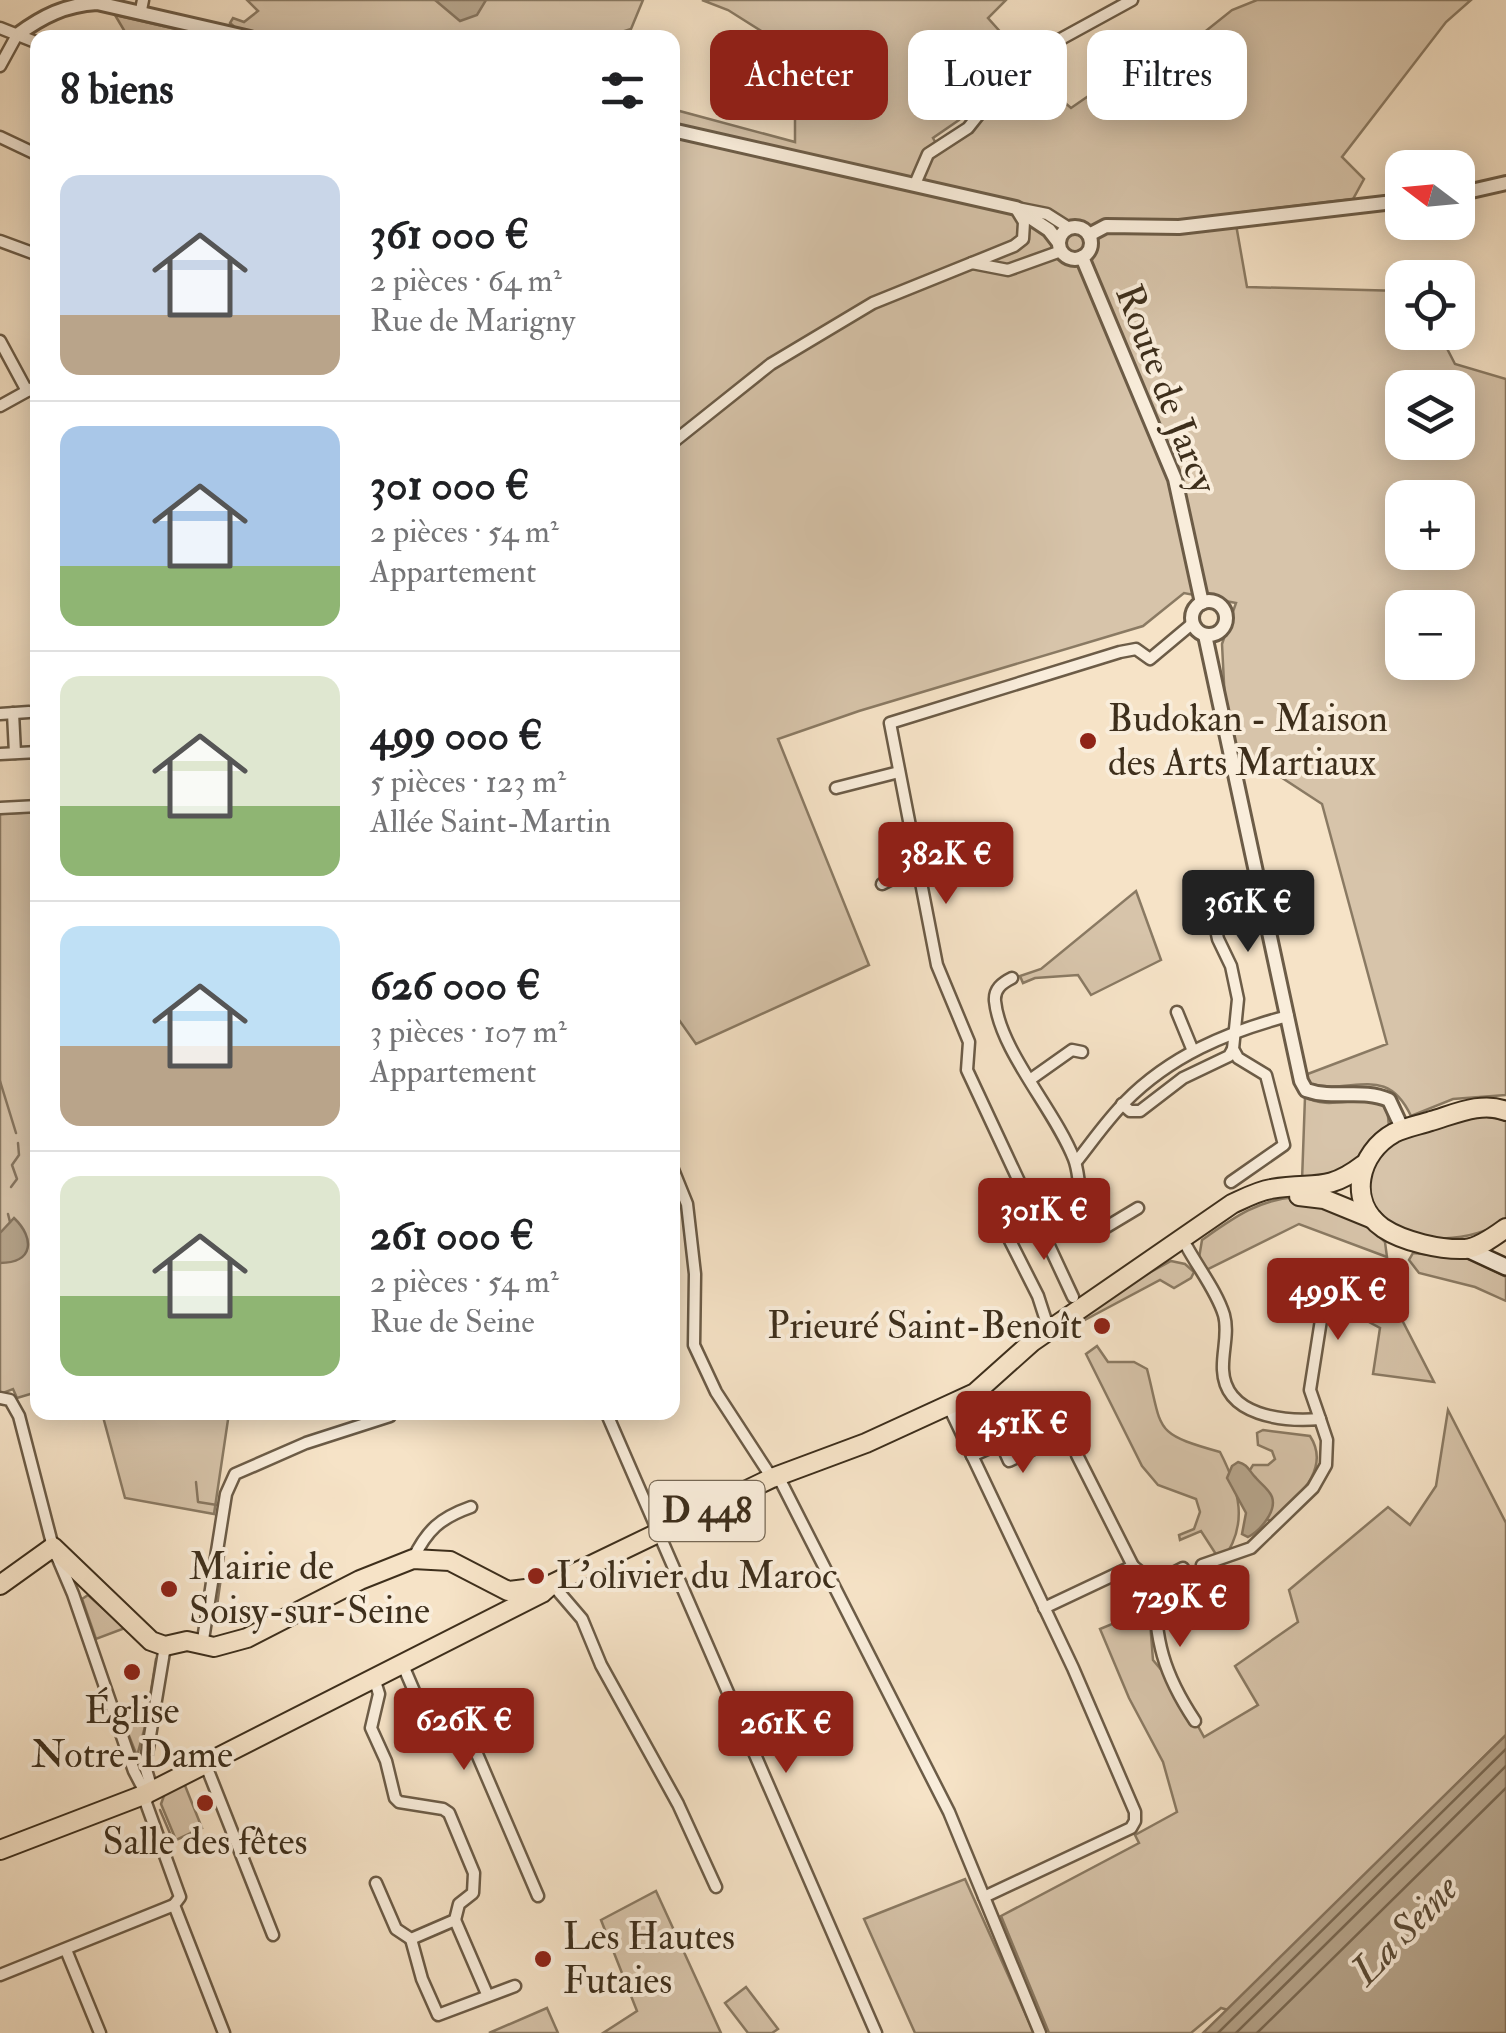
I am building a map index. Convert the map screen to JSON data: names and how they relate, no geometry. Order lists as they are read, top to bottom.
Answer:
{
  "streets": {
    "main road": ["D 448"],
    "street": ["Route de Jarcy"]
  },
  "water": ["La Seine"],
  "places": [
    "Budokan - Maison des Arts Martiaux",
    "Prieuré Saint-Benoît",
    "L'olivier du Maroc",
    "Mairie de Soisy-sur-Seine",
    "Église Notre-Dame",
    "Salle des fêtes",
    "Les Hautes Futaies"
  ],
  "north": "left",
  "page": {
    "chip": ["Acheter", "Louer", "Filtres"],
    "heading": "8 biens",
    "map_buttons": ["+", "−"],
    "list": [
      {
        "name": "361 000 €",
        "note": "2 pièces · 64 m² · Rue de Marigny"
      },
      {
        "name": "301 000 €",
        "note": "2 pièces · 54 m² · Appartement"
      },
      {
        "name": "499 000 €",
        "note": "5 pièces · 123 m² · Allée Saint-Martin"
      },
      {
        "name": "626 000 €",
        "note": "3 pièces · 107 m² · Appartement"
      },
      {
        "name": "261 000 €",
        "note": "2 pièces · 54 m² · Rue de Seine"
      }
    ],
    "price": [
      "382K €",
      "361K €",
      "301K €",
      "499K €",
      "451K €",
      "729K €",
      "626K €",
      "261K €"
    ]
  }
}
